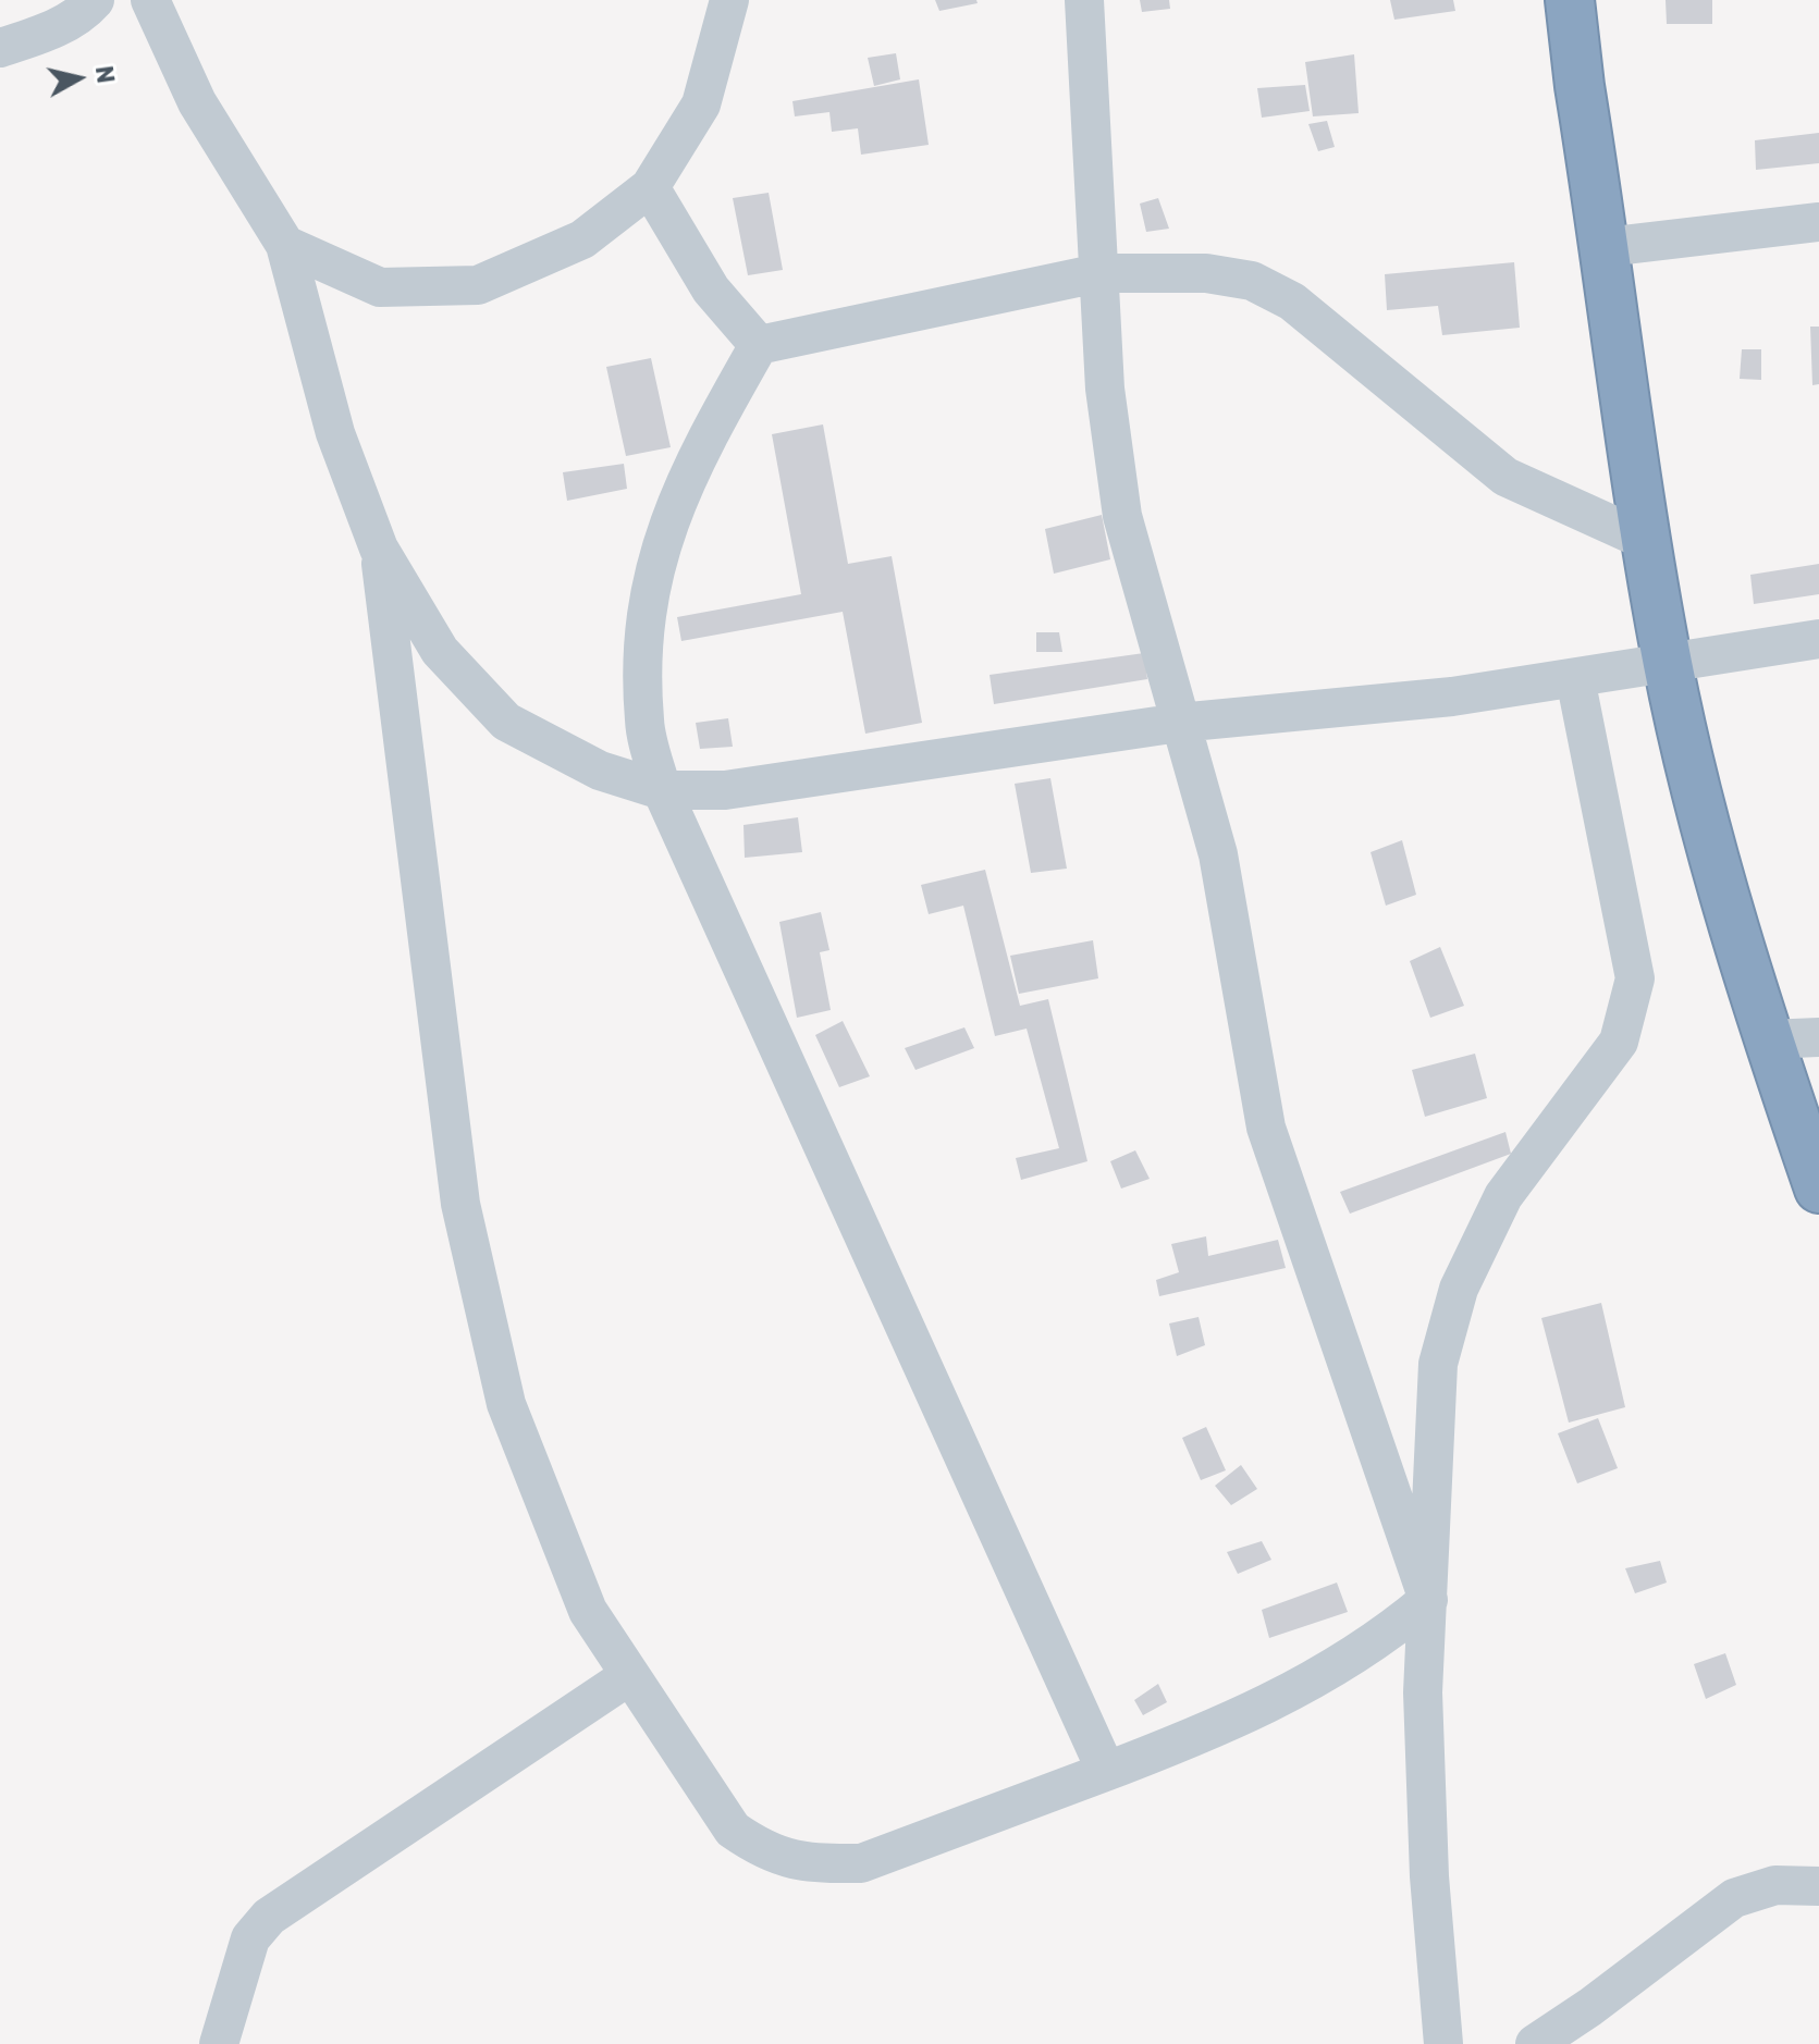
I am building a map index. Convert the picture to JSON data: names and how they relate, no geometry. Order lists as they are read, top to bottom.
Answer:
{
  "north": "right"
}
